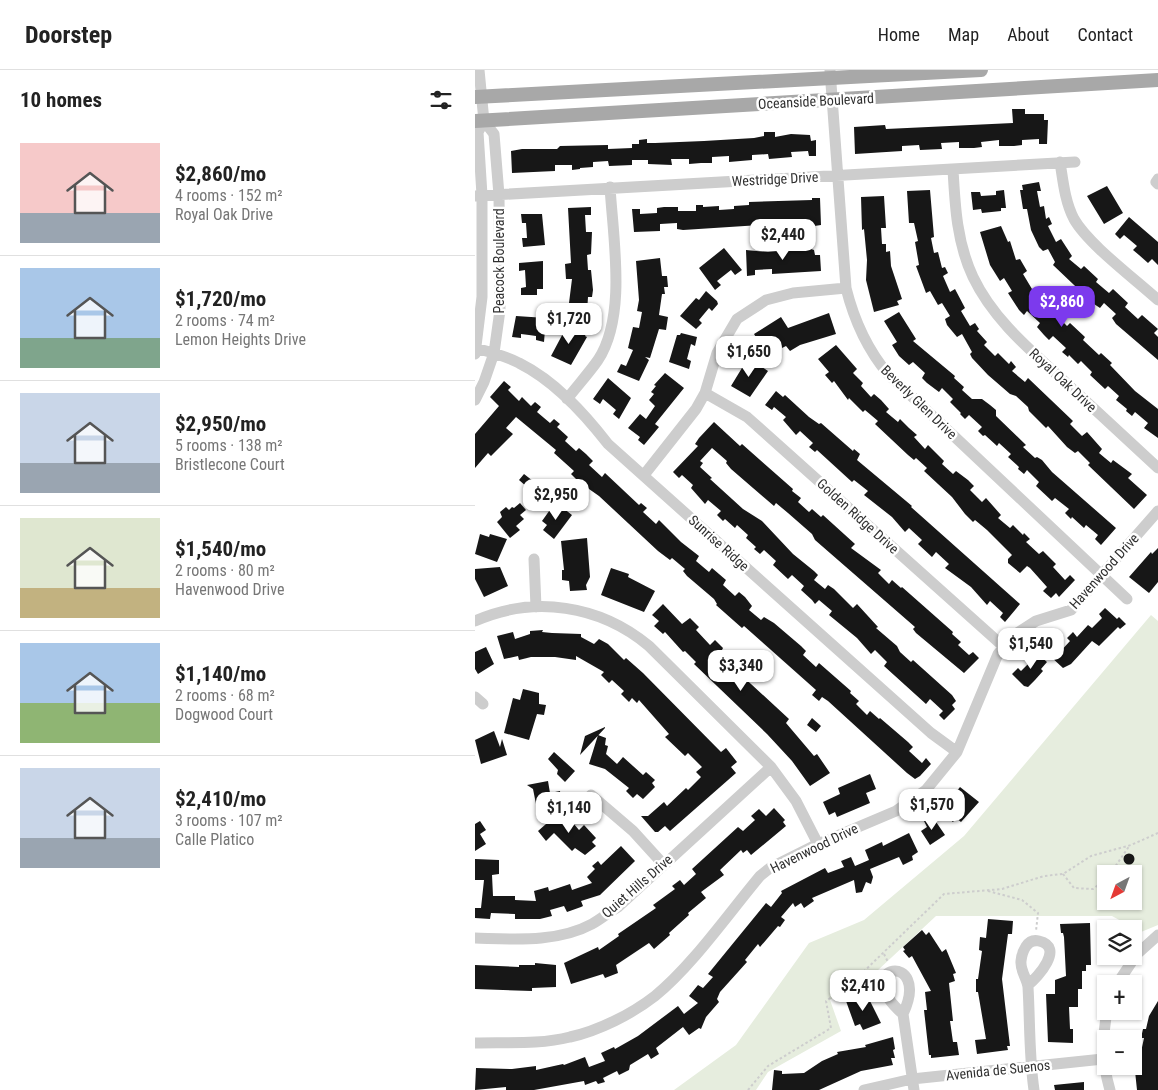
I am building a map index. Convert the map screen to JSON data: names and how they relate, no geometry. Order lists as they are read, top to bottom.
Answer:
{
  "streets": {
    "main road": ["Oceanside Boulevard"],
    "street": [
      "Westridge Drive",
      "Peacock Boulevard",
      "Royal Oak Drive",
      "Beverly Glen Drive",
      "Golden Ridge Drive",
      "Sunrise Ridge",
      "Havenwood Drive",
      "Quiet Hills Drive",
      "Avenida de Suenos"
    ]
  },
  "crossings": [
    ["Oceanside Boulevard", "Peacock Boulevard"],
    ["Oceanside Boulevard", "Beverly Glen Drive"],
    ["Westridge Drive", "Peacock Boulevard"],
    ["Westridge Drive", "Royal Oak Drive"],
    ["Westridge Drive", "Beverly Glen Drive"],
    ["Peacock Boulevard", "Sunrise Ridge"],
    ["Beverly Glen Drive", "Havenwood Drive"],
    ["Golden Ridge Drive", "Havenwood Drive"],
    ["Sunrise Ridge", "Havenwood Drive"]
  ],
  "north": "bottom left",
  "page": {
    "header": "Doorstep",
    "nav": [
      "Home",
      "Map",
      "About",
      "Contact"
    ],
    "heading": "10 homes",
    "list": [
      {
        "name": "$2,860/mo",
        "note": "4 rooms · 152 m² · Royal Oak Drive"
      },
      {
        "name": "$1,720/mo",
        "note": "2 rooms · 74 m² · Lemon Heights Drive"
      },
      {
        "name": "$2,950/mo",
        "note": "5 rooms · 138 m² · Bristlecone Court"
      },
      {
        "name": "$1,540/mo",
        "note": "2 rooms · 80 m² · Havenwood Drive"
      },
      {
        "name": "$1,140/mo",
        "note": "2 rooms · 68 m² · Dogwood Court"
      },
      {
        "name": "$2,410/mo",
        "note": "3 rooms · 107 m² · Calle Platico"
      }
    ],
    "price": [
      "$2,440",
      "$2,860",
      "$1,720",
      "$1,650",
      "$2,950",
      "$1,540",
      "$3,340",
      "$1,570",
      "$1,140",
      "$2,410"
    ],
    "map_buttons": ["+", "−"]
  }
}
